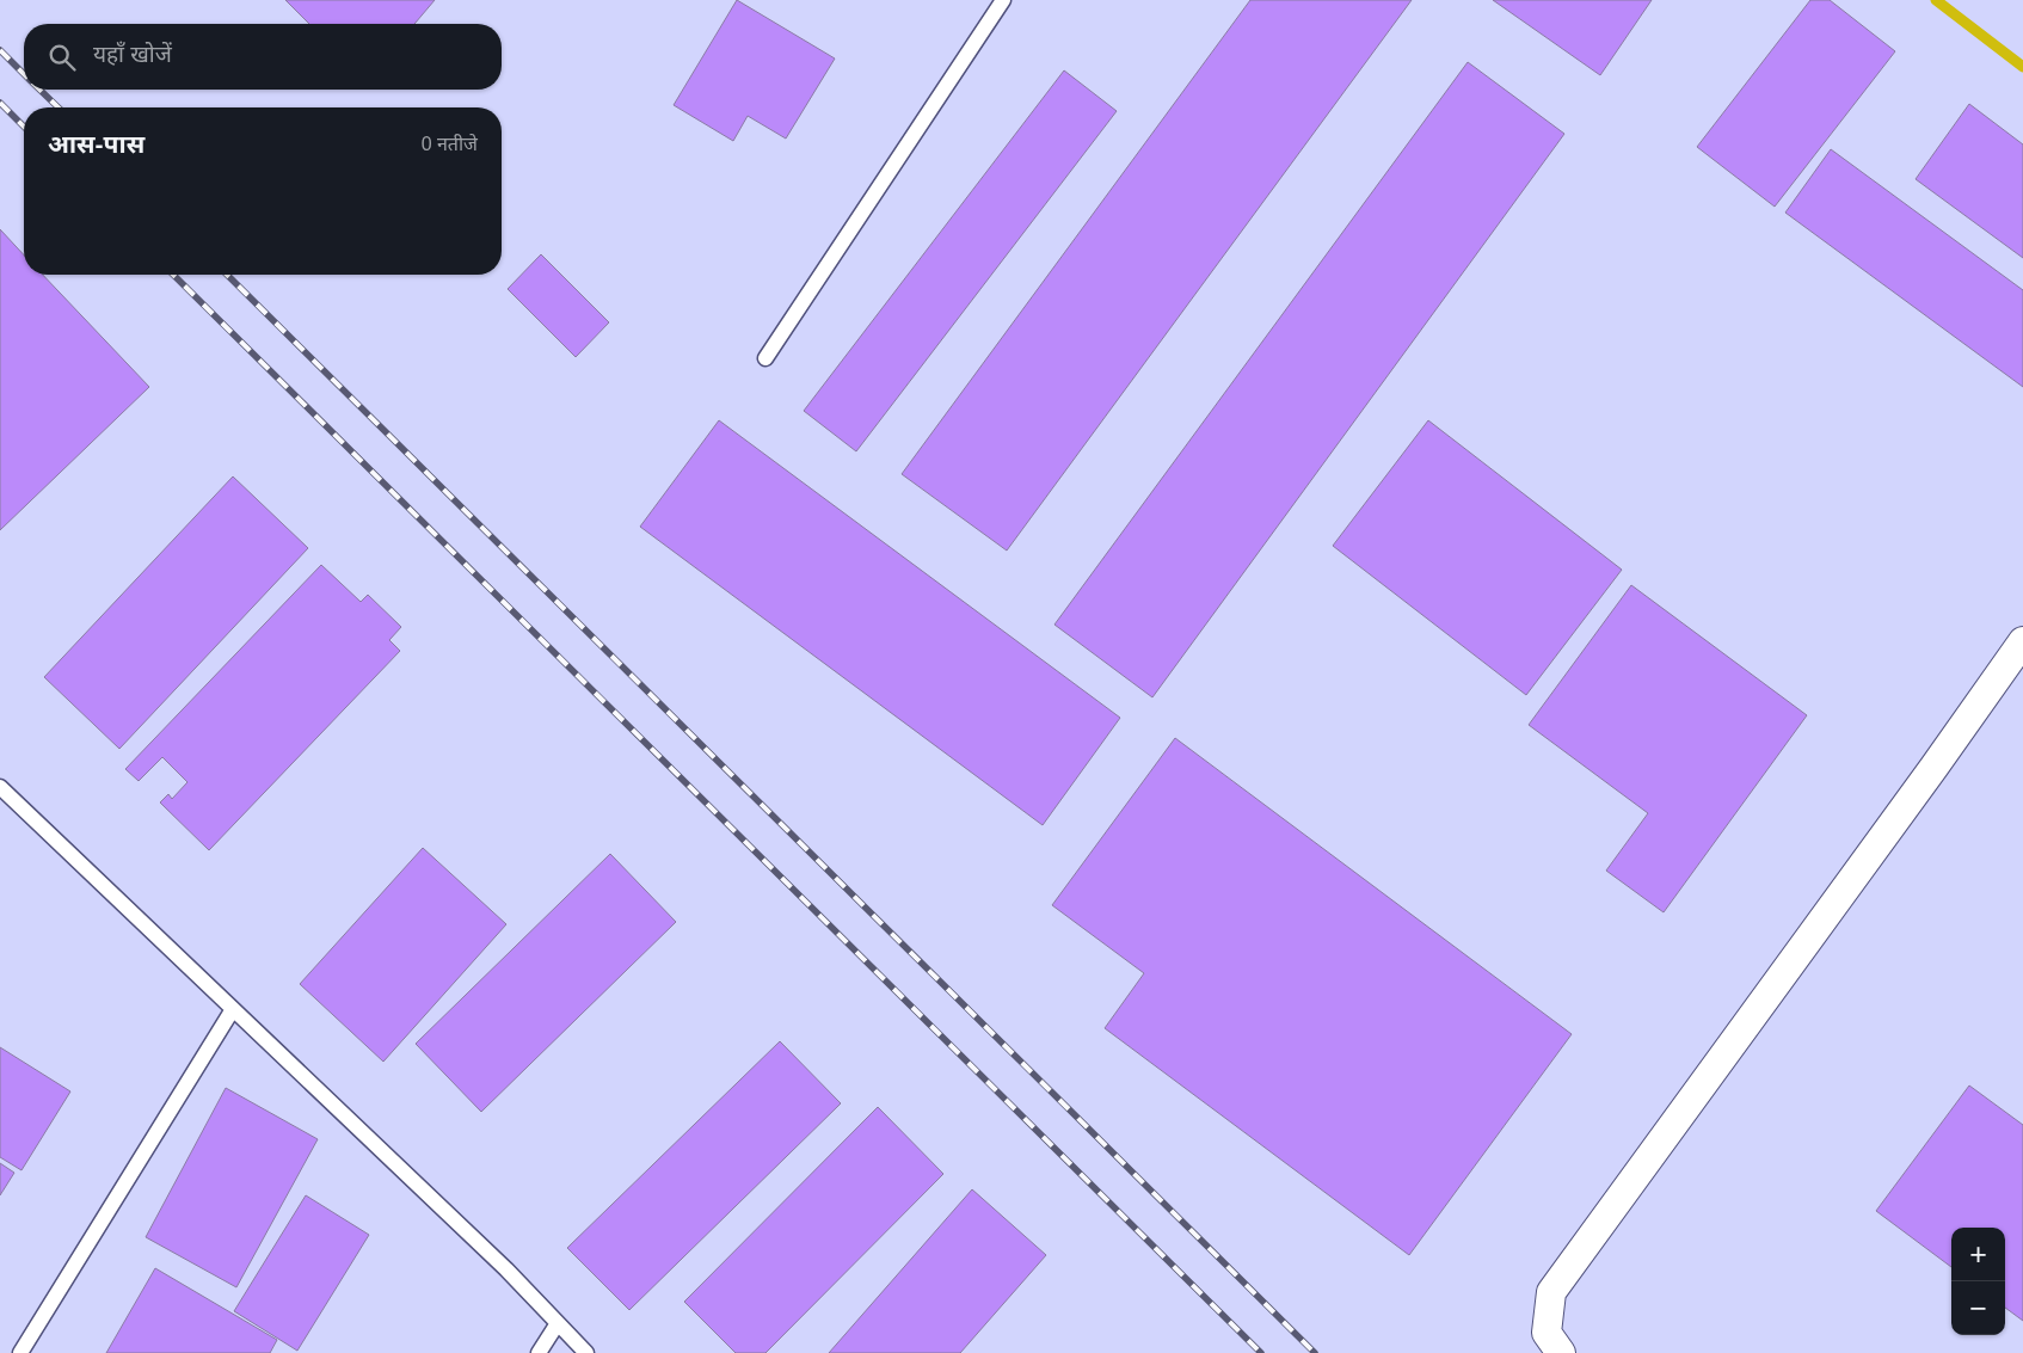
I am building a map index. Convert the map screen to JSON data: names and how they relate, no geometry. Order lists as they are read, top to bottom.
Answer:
{
  "page": {
    "search": "यहाँ खोजें",
    "heading": ["आस-पास", "0 नतीजे"],
    "map_buttons": ["+", "−"]
  }
}
